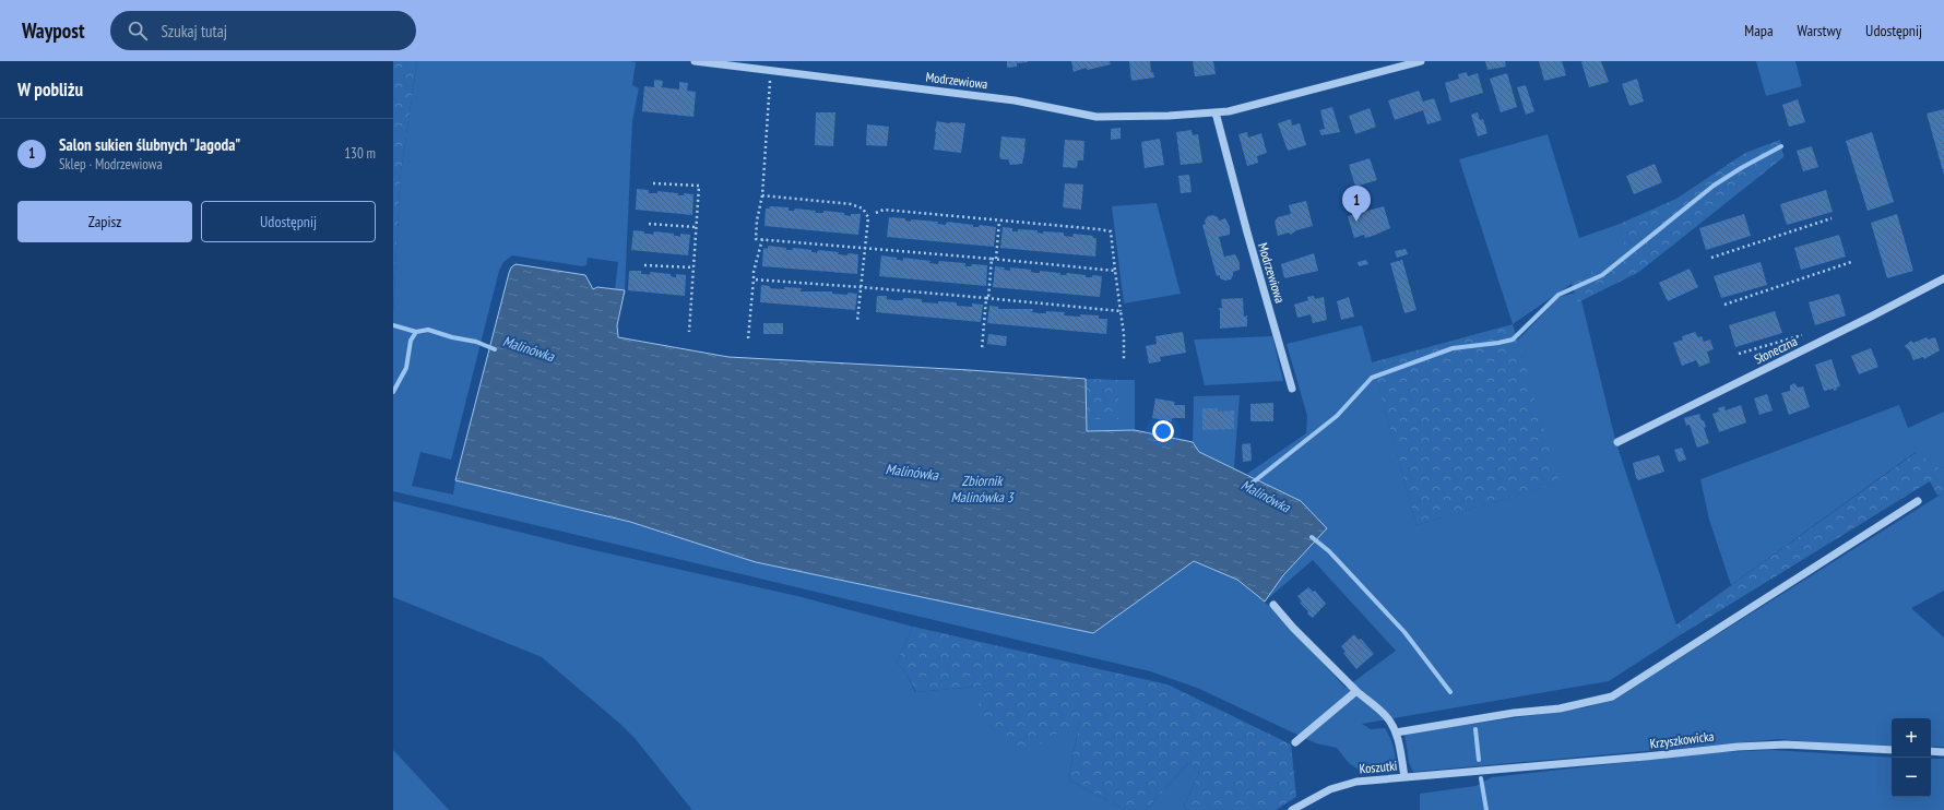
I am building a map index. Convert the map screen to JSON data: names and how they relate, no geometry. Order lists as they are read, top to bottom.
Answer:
{
  "streets": {
    "street": [
      "Modrzewiowa",
      "Słoneczna",
      "Krzyszkowicka",
      "Koszutki"
    ]
  },
  "crossings": [
    ["Krzyszkowicka", "Koszutki"]
  ],
  "water": ["Malinówka", "Zbiornik Malinówka 3"],
  "page": {
    "header": "Waypost",
    "search": "Szukaj tutaj",
    "nav": ["Mapa", "Warstwy", "Udostępnij"],
    "heading": "W pobliżu",
    "list": [
      {
        "mark": "1",
        "name": "Salon sukien ślubnych \"Jagoda\"",
        "note": "Sklep · Modrzewiowa",
        "value": "130 m"
      }
    ],
    "pins": "1",
    "buttons": ["Zapisz", "Udostępnij"],
    "map_buttons": ["+", "−"]
  }
}
